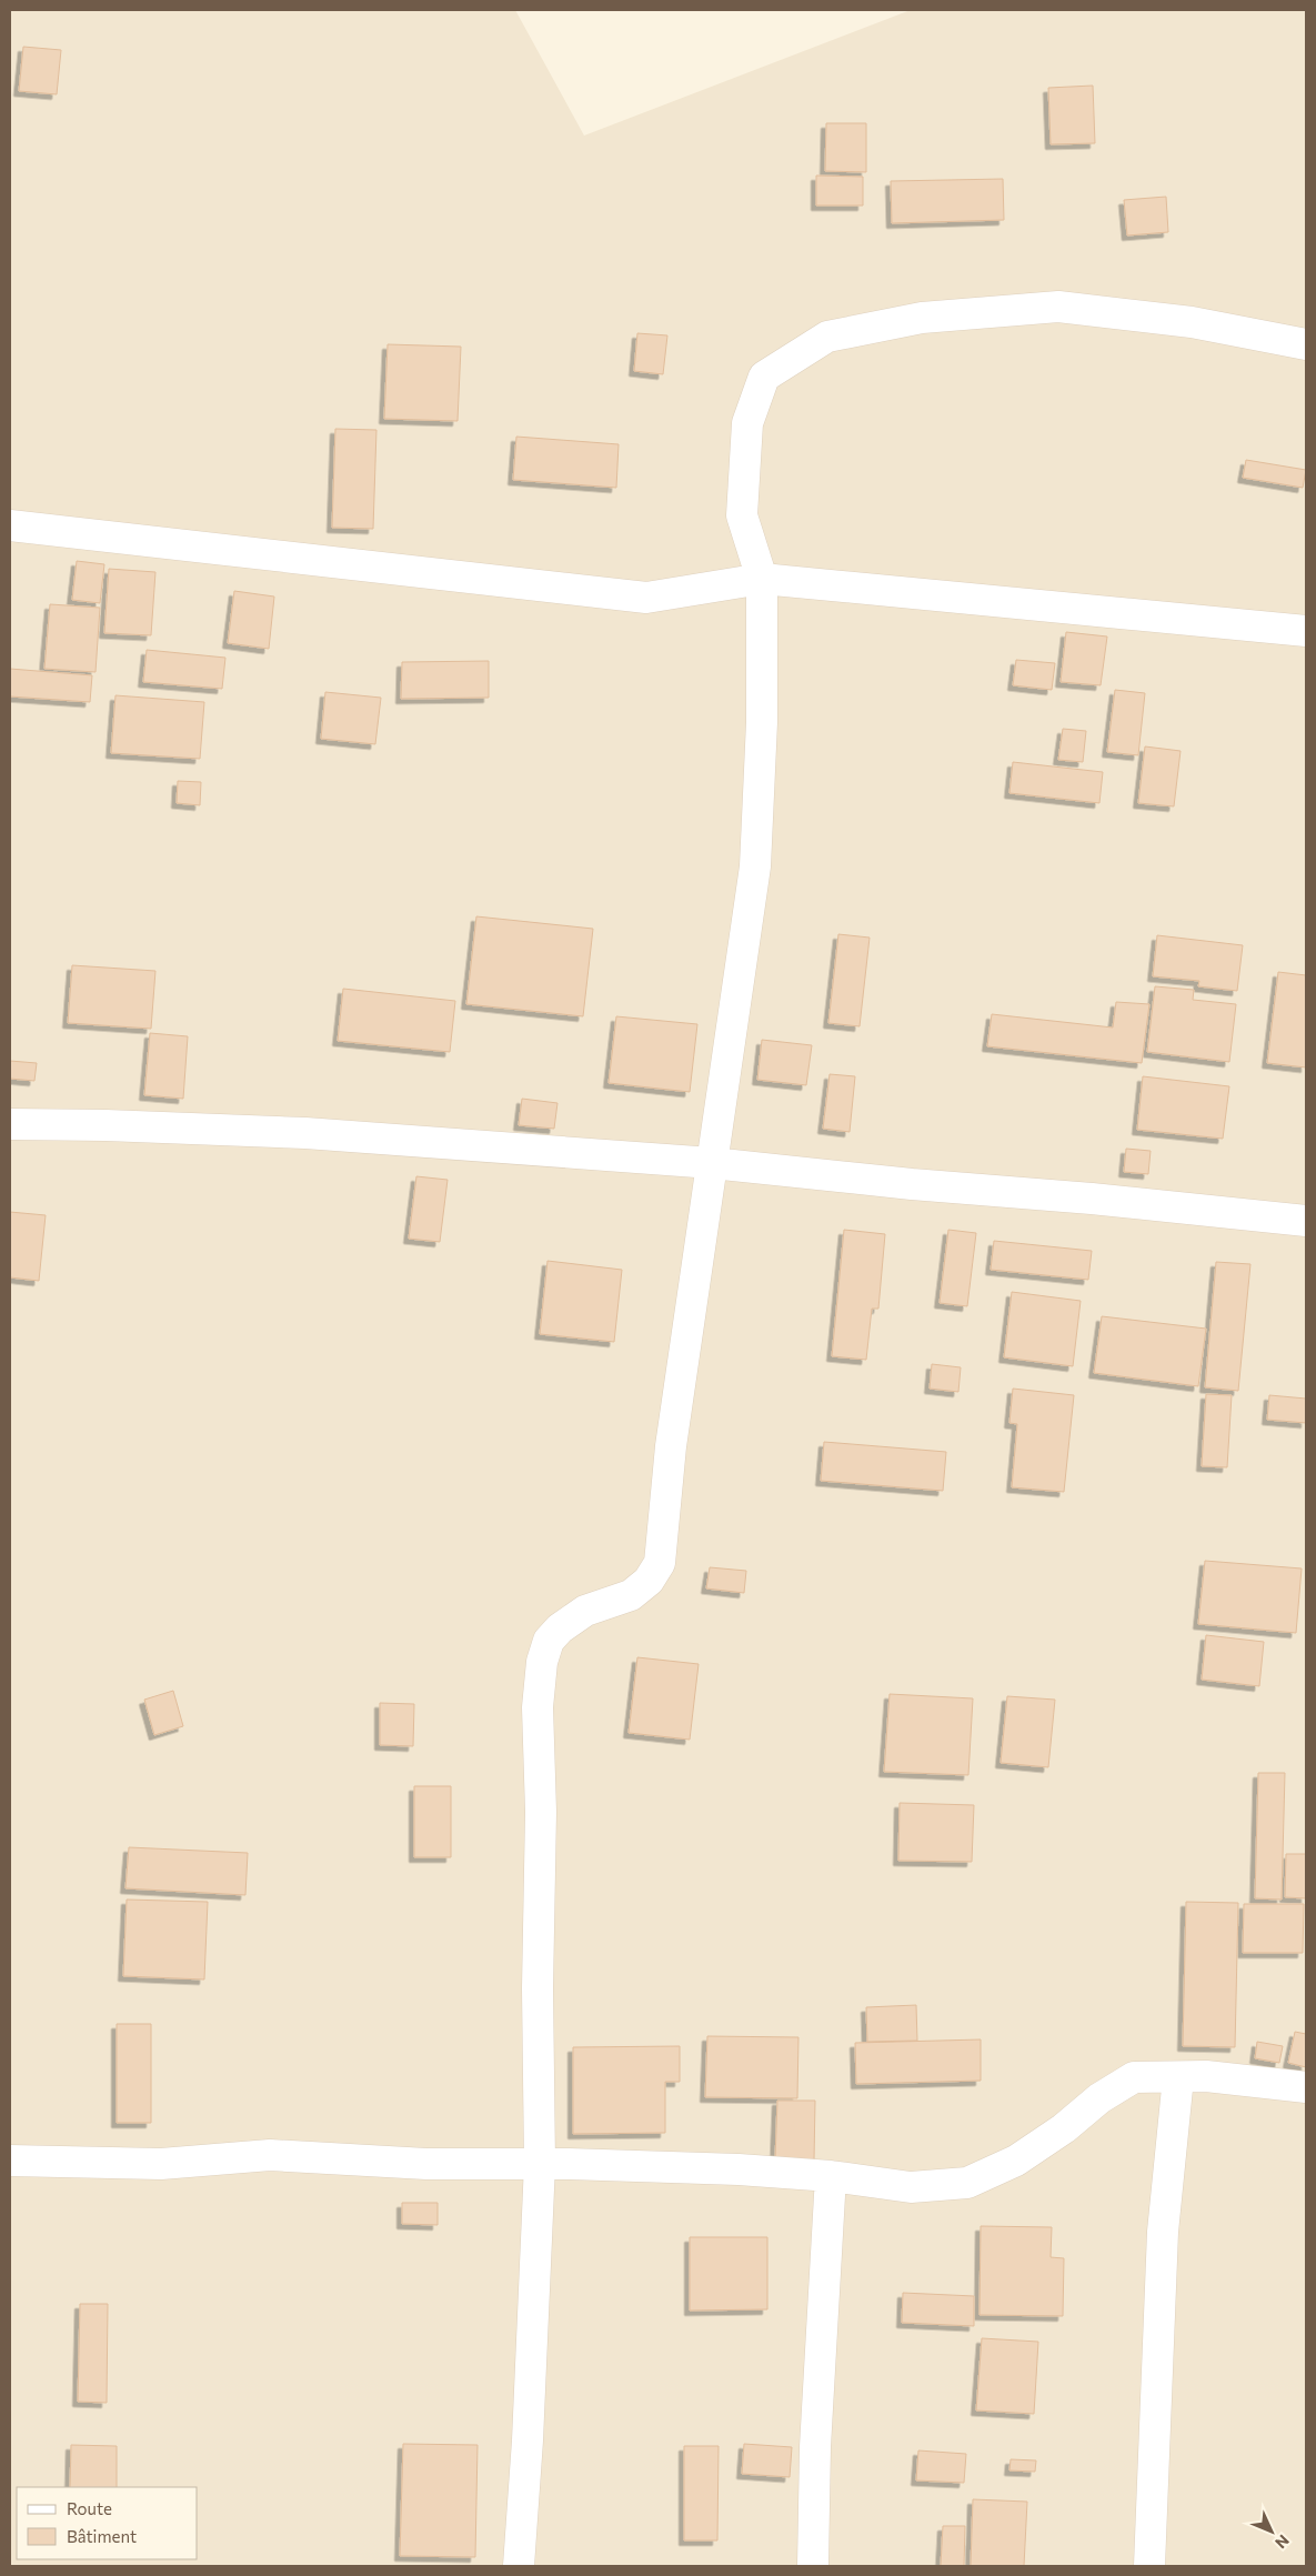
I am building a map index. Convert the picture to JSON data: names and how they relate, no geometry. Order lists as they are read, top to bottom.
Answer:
{
  "legend": ["Route", "Bâtiment"],
  "north": "bottom right"
}
